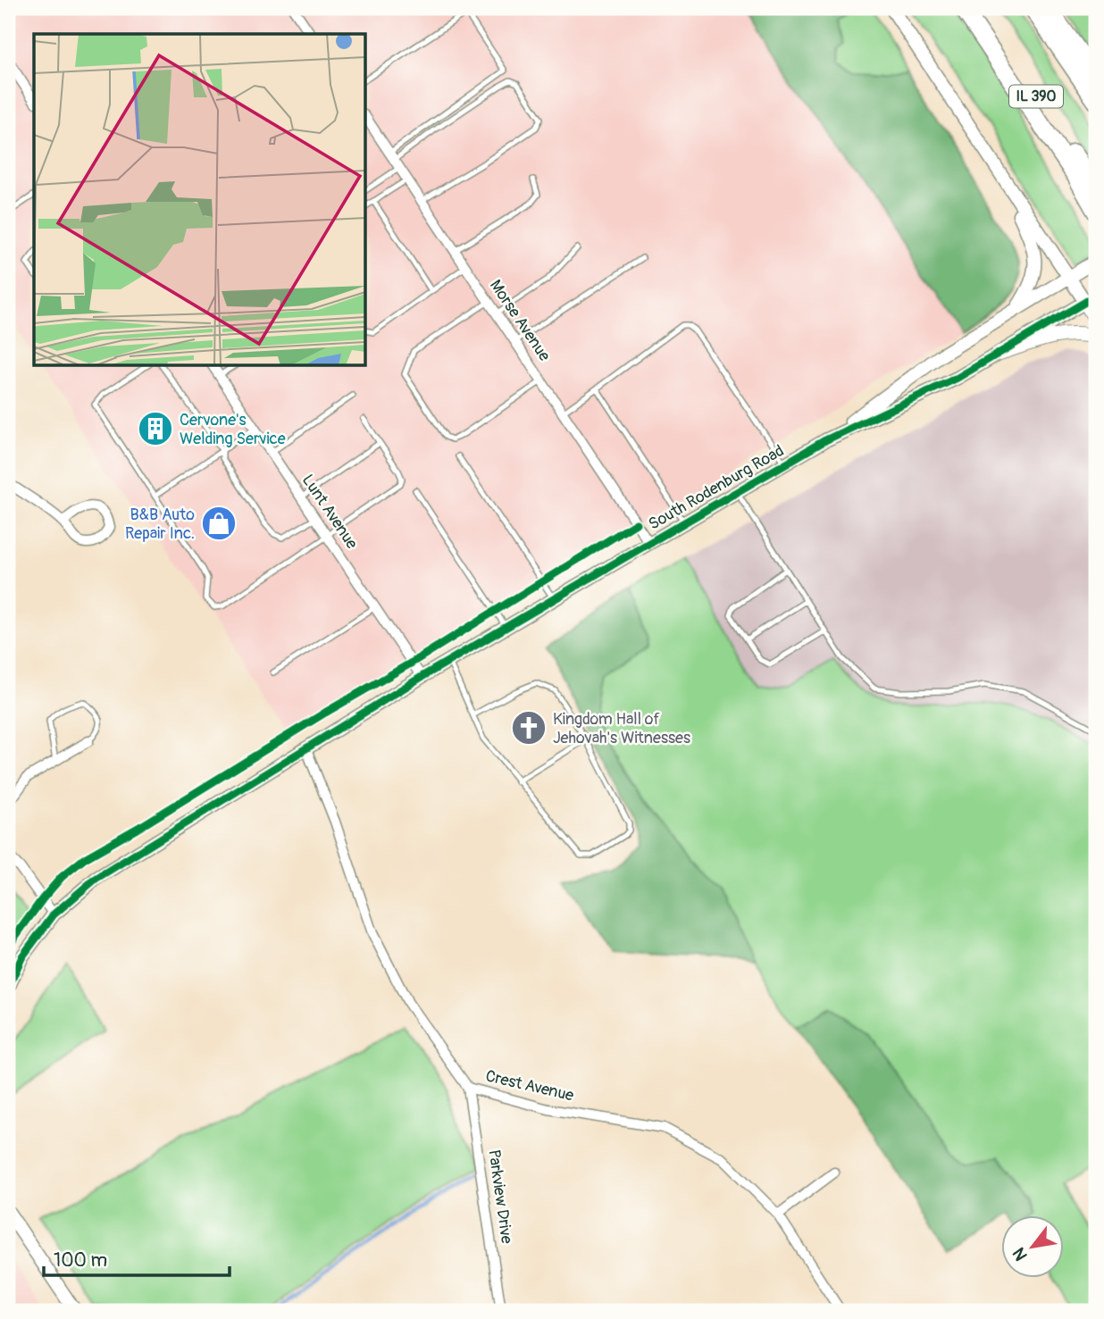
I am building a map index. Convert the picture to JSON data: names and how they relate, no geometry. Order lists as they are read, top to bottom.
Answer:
{
  "streets": {
    "highway": ["IL 390"],
    "street": [
      "Morse Avenue",
      "South Rodenburg Road",
      "Lunt Avenue",
      "Crest Avenue",
      "Parkview Drive"
    ]
  },
  "crossings": [
    ["Morse Avenue", "South Rodenburg Road"],
    ["South Rodenburg Road", "Lunt Avenue"],
    ["South Rodenburg Road", "Crest Avenue"],
    ["Crest Avenue", "Parkview Drive"]
  ],
  "places": {
    "building": ["Cervone's Welding Service"],
    "shop": ["B&B Auto Repair Inc."],
    "church": ["Kingdom Hall of Jehovah's Witnesses"]
  },
  "scale_bar": "100 m",
  "north": "bottom left"
}
